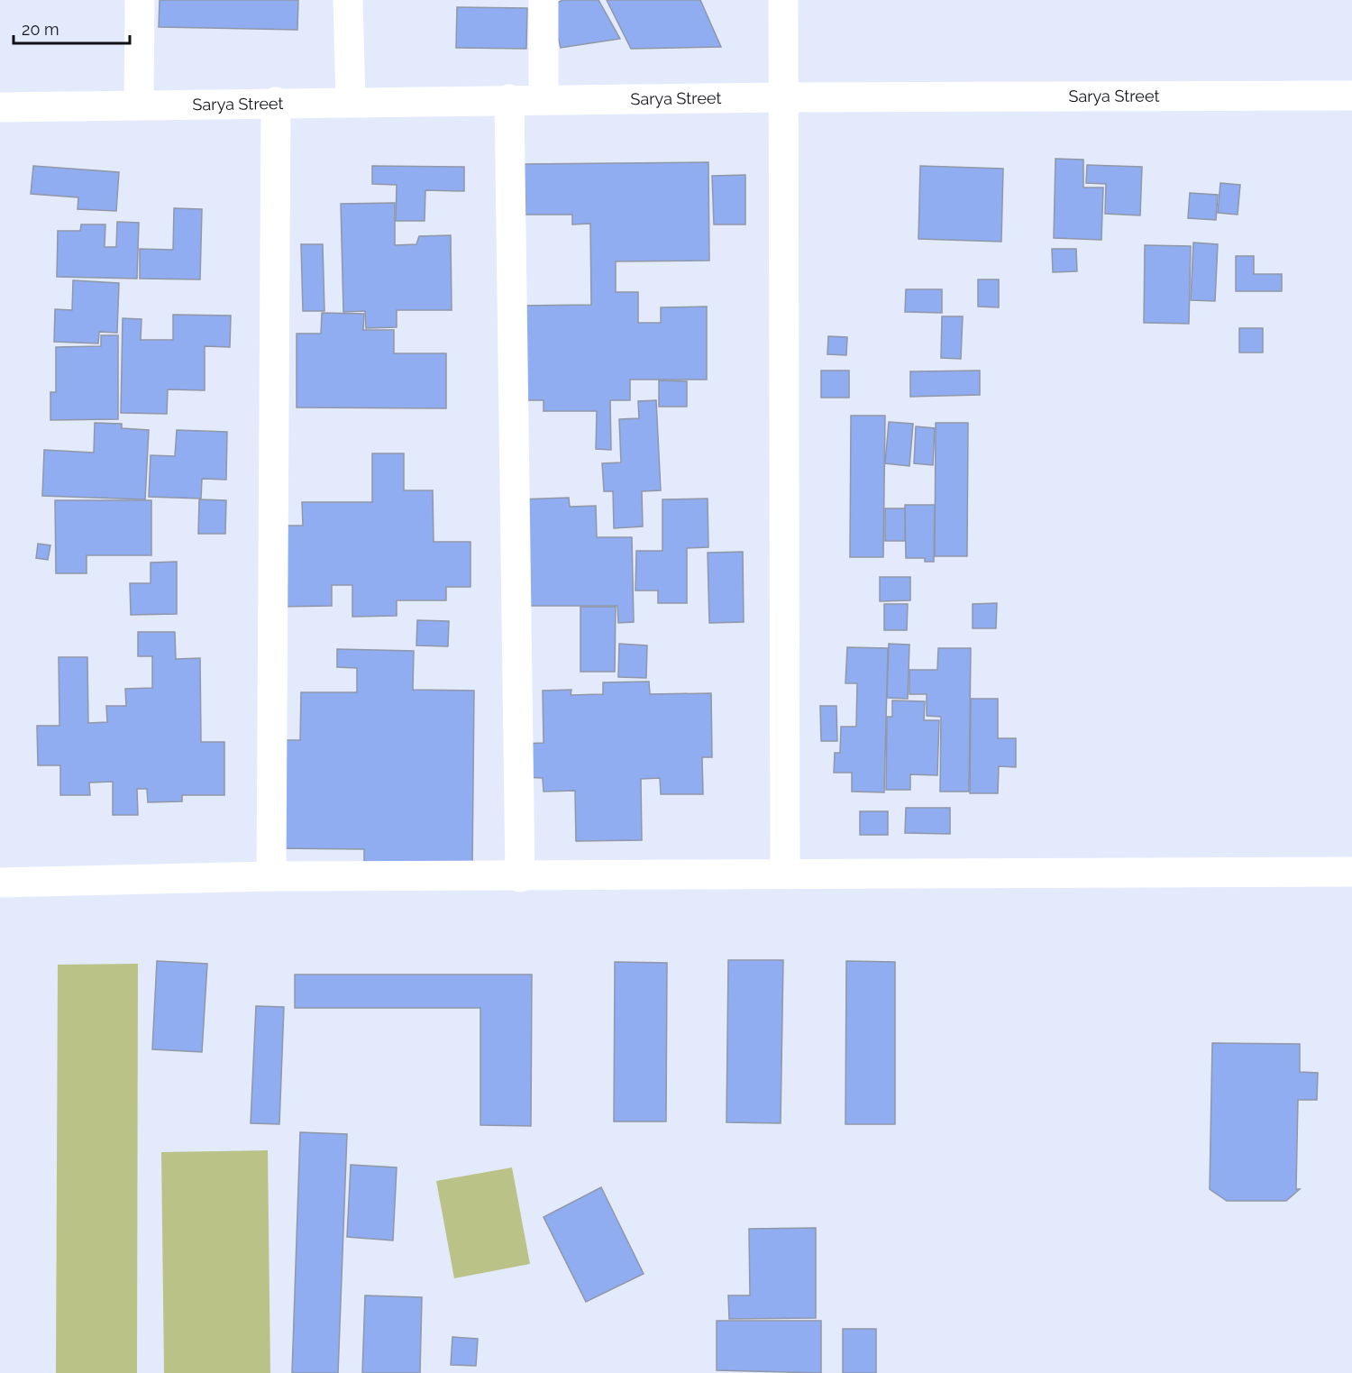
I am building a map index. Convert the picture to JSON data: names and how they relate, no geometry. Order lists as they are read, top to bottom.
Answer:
{
  "streets": {
    "street": ["Sarya Street"]
  },
  "scale_bar": "20 m"
}
